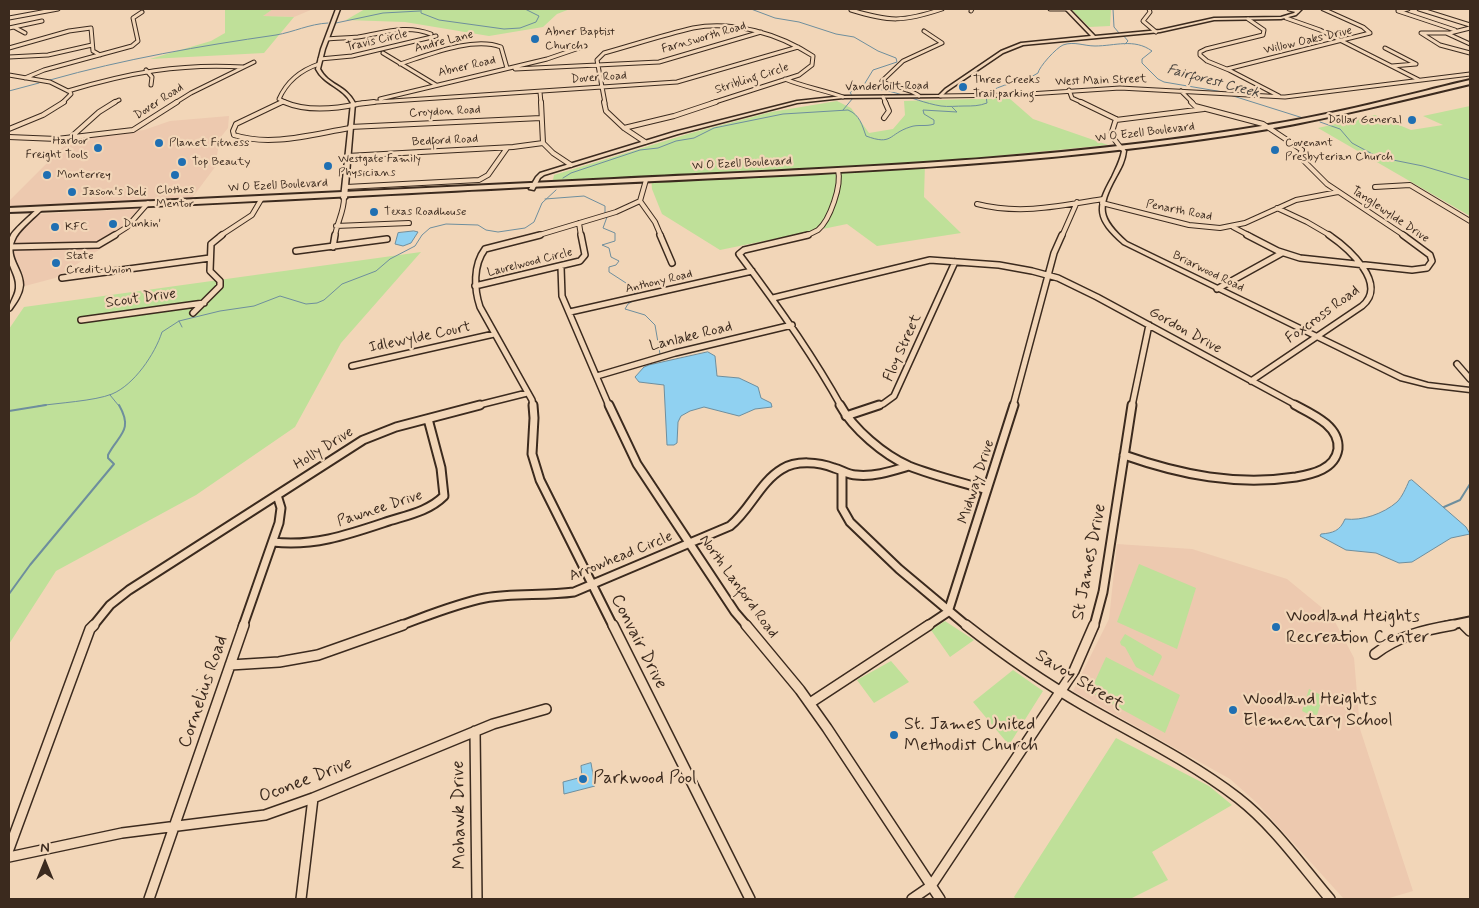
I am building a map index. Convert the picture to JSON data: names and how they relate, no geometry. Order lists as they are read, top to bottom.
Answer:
{
  "streets": {
    "main road": ["W O Ezell Boulevard"],
    "street": [
      "Farnsworth Road",
      "Travis Circle",
      "Willow Oaks Drive",
      "Andre Lane",
      "Abner Road",
      "Dover Road",
      "Stribling Circle",
      "West Main Street",
      "Vanderbilt Road",
      "Croydon Road",
      "Bedford Road",
      "Penarth Road",
      "Tanglewylde Drive",
      "Laurelwood Circle",
      "Briarwood Road",
      "Anthony Road",
      "Scout Drive",
      "Foxcross Road",
      "Gordon Drive",
      "Lanlake Road",
      "Idlewylde Court",
      "Floy Street",
      "Holly Drive",
      "Midway Drive",
      "Pawnee Drive",
      "Arrowhead Circle",
      "St James Drive",
      "North Lanford Road",
      "Convair Drive",
      "Savoy Street",
      "Cornelius Road",
      "Oconee Drive",
      "Mohawk Drive"
    ]
  },
  "crossings": [
    ["Farnsworth Road", "Abner Road"],
    ["Farnsworth Road", "Stribling Circle"],
    ["Andre Lane", "Abner Road"],
    ["Abner Road", "Dover Road"],
    ["Dover Road", "Stribling Circle"],
    ["West Main Street", "Vanderbilt Road"],
    ["Vanderbilt Road", "W O Ezell Boulevard"],
    ["W O Ezell Boulevard", "Tanglewylde Drive"],
    ["Penarth Road", "Tanglewylde Drive"],
    ["Penarth Road", "Briarwood Road"],
    ["Penarth Road", "Foxcross Road"],
    ["Penarth Road", "Midway Drive"],
    ["Tanglewylde Drive", "Foxcross Road"],
    ["Laurelwood Circle", "North Lanford Road"],
    ["Briarwood Road", "Foxcross Road"],
    ["Anthony Road", "North Lanford Road"],
    ["Foxcross Road", "Gordon Drive"],
    ["Gordon Drive", "Floy Street"],
    ["Gordon Drive", "Midway Drive"],
    ["Gordon Drive", "St James Drive"],
    ["Lanlake Road", "North Lanford Road"],
    ["Holly Drive", "Pawnee Drive"],
    ["Holly Drive", "Convair Drive"],
    ["Holly Drive", "Cornelius Road"],
    ["Midway Drive", "Savoy Street"],
    ["Pawnee Drive", "Cornelius Road"],
    ["Arrowhead Circle", "North Lanford Road"],
    ["Arrowhead Circle", "Convair Drive"],
    ["Arrowhead Circle", "Savoy Street"],
    ["Arrowhead Circle", "Cornelius Road"],
    ["St James Drive", "North Lanford Road"],
    ["St James Drive", "Savoy Street"],
    ["Cornelius Road", "Oconee Drive"],
    ["Oconee Drive", "Mohawk Drive"]
  ],
  "water": ["Fairforest Creek"],
  "places": [
    "Abner Baptist Church",
    "Three Creeks Trail parking",
    "Dollar General",
    "Planet Fitness",
    "Harbor Freight Tools",
    "Covenant Presbyterian Church",
    "Top Beauty",
    "Westgate Family Physicians",
    "Monterrey",
    "Clothes Mentor",
    "Jason's Deli",
    "Texas Roadhouse",
    "Dunkin'",
    "KFC",
    "State Credit Union",
    "Woodland Heights Recreation Center",
    "Woodland Heights Elementary School",
    "St. James United Methodist Church",
    "Parkwood Pool"
  ],
  "north": "top"
}
